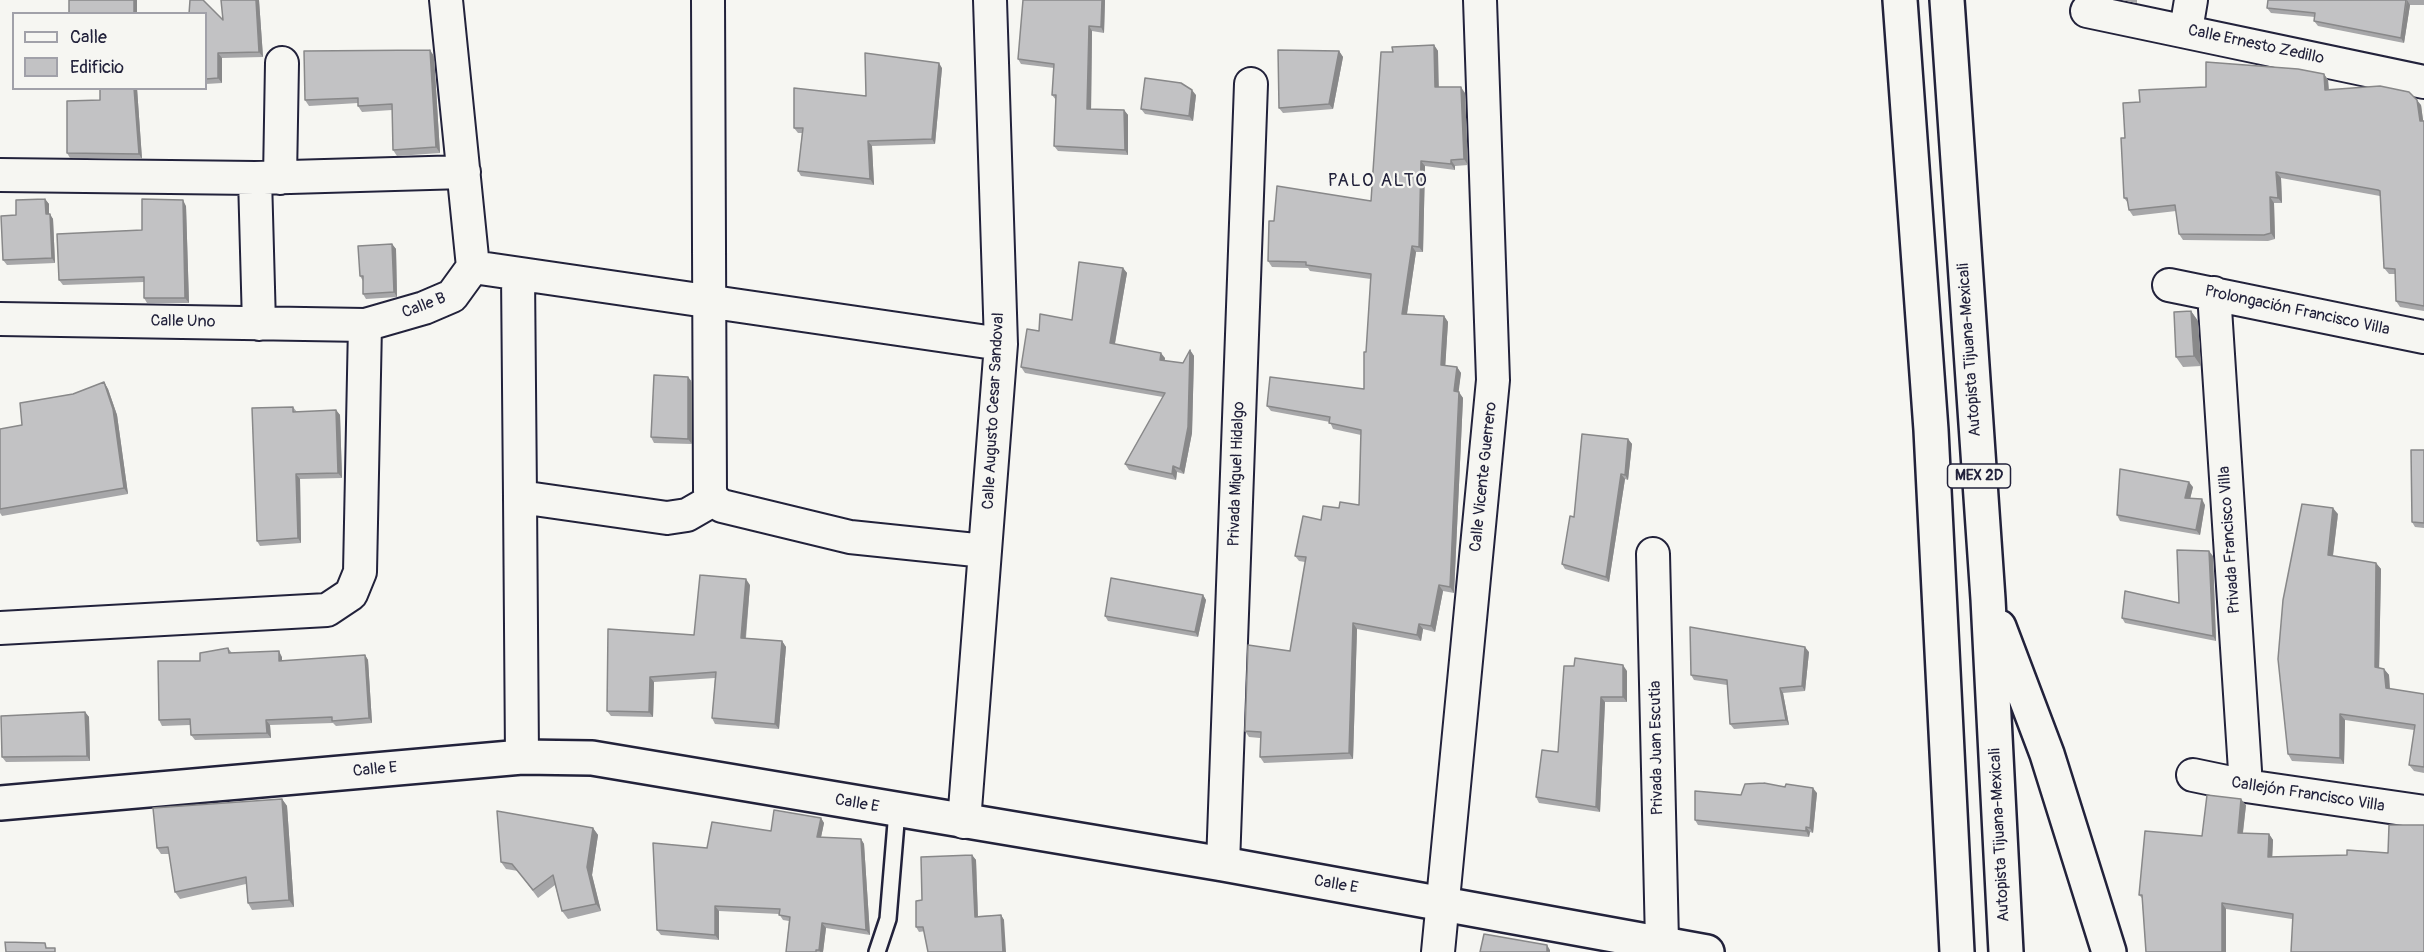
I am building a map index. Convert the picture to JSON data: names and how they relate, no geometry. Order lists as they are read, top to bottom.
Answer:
{
  "streets": {
    "main road": ["Autopista Tijuana-Mexicali", "MEX 2D", "Calle E"],
    "street": [
      "Calle Ernesto Zedillo",
      "Calle B",
      "Prolongación Francisco Villa",
      "Calle Uno",
      "Calle Augusto Cesar Sandoval",
      "Privada Miguel Hidalgo",
      "Calle Vicente Guerrero",
      "Privada Francisco Villa",
      "Privada Juan Escutia",
      "Callejón Francisco Villa"
    ]
  },
  "crossings": [
    ["Calle B", "Calle Uno"],
    ["Prolongación Francisco Villa", "Privada Francisco Villa"],
    ["Calle Augusto Cesar Sandoval", "Calle E"],
    ["Privada Miguel Hidalgo", "Calle E"],
    ["Calle Vicente Guerrero", "Calle E"],
    ["Privada Francisco Villa", "Callejón Francisco Villa"],
    ["Privada Juan Escutia", "Calle E"]
  ],
  "districts": ["PALO ALTO"],
  "legend": ["Calle", "Edificio"]
}
